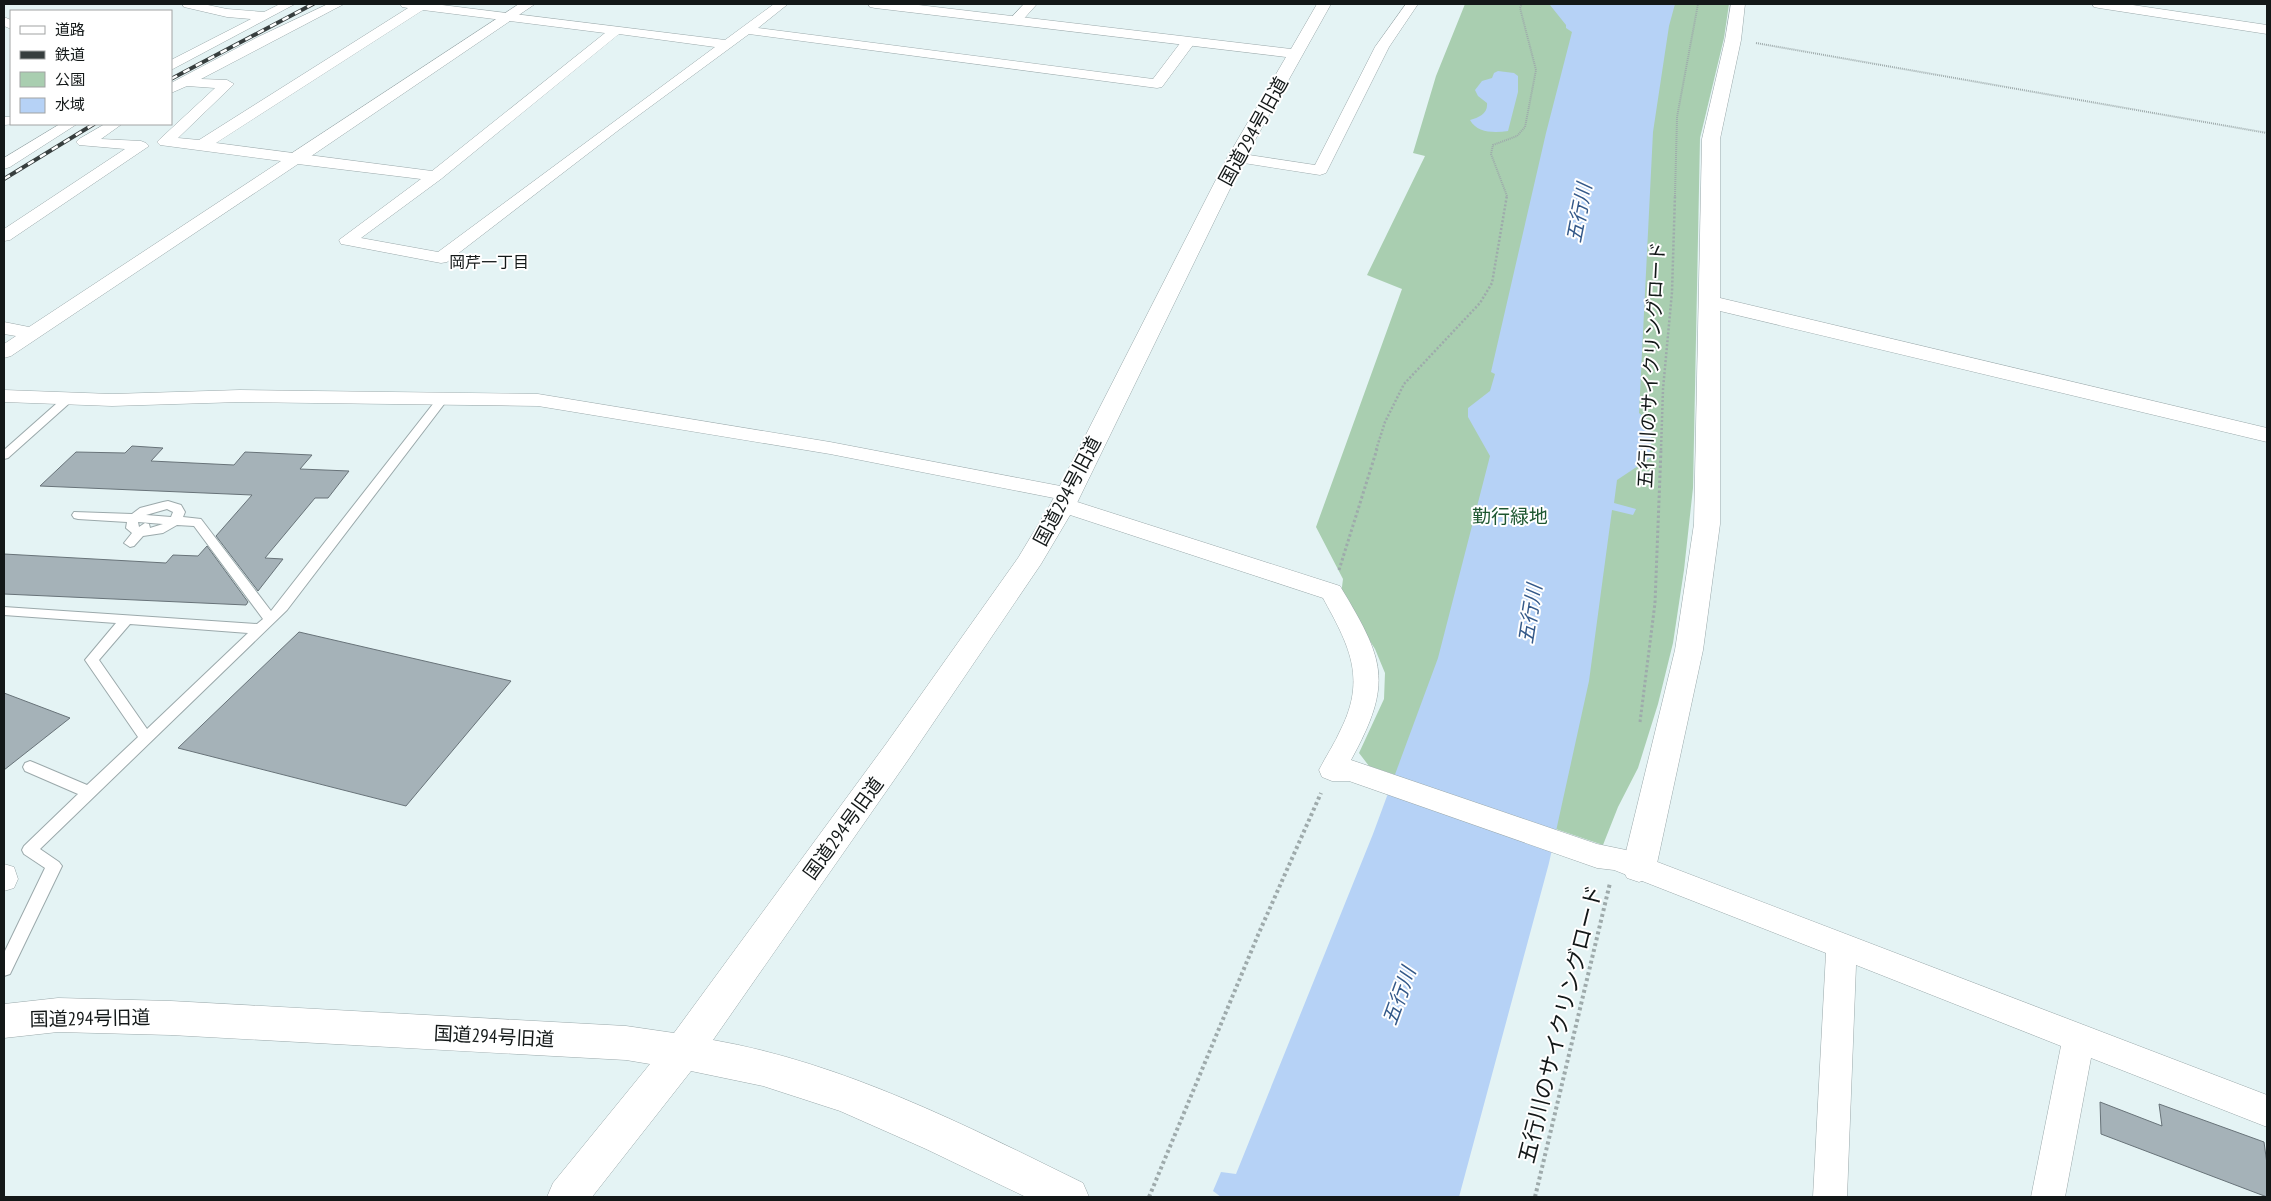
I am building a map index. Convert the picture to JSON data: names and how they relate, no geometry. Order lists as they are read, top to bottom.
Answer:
{
  "streets": {
    "main road": ["国道294号旧道"],
    "path": ["五行川のサイクリングロード"]
  },
  "districts": ["岡芹一丁目"],
  "water": ["五行川"],
  "parks": ["勤行緑地"],
  "legend": [
    "道路",
    "鉄道",
    "公園",
    "水域"
  ]
}
